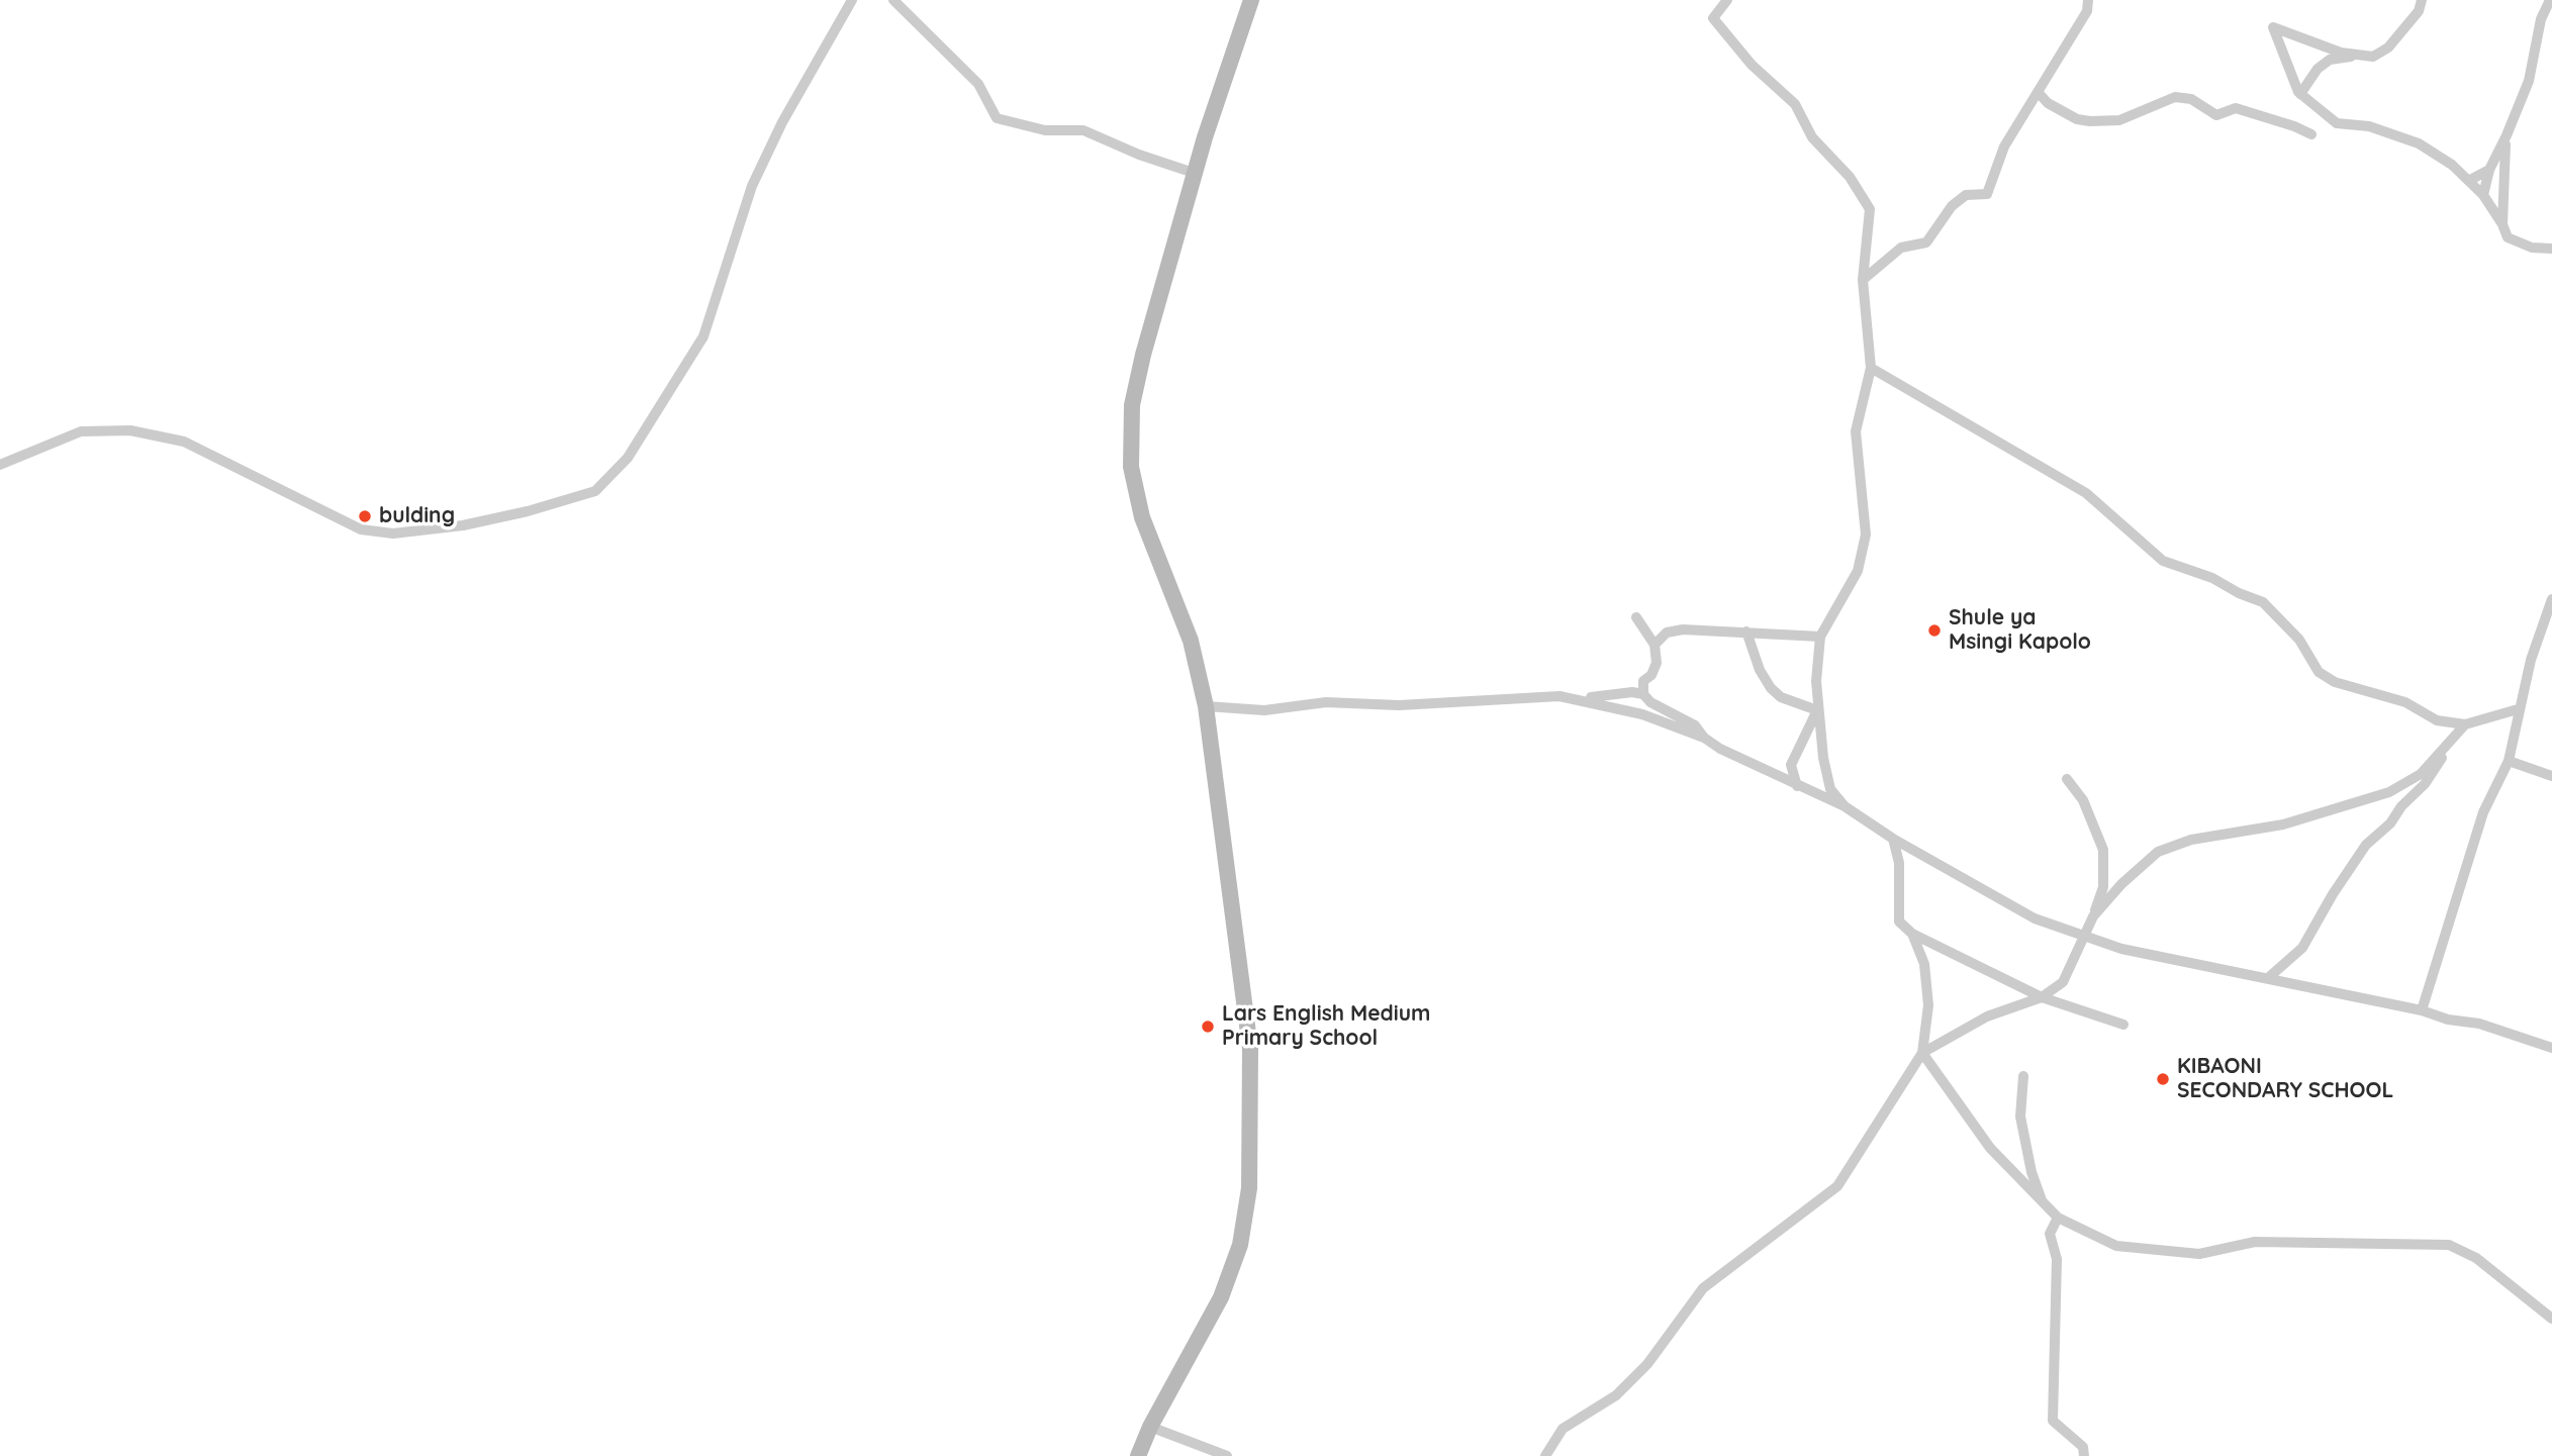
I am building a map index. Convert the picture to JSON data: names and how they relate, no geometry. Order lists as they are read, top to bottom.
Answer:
{
  "places": [
    "bulding",
    "Shule ya Msingi Kapolo",
    "Lars English Medium Primary School",
    "KIBAONI SECONDARY SCHOOL"
  ]
}
